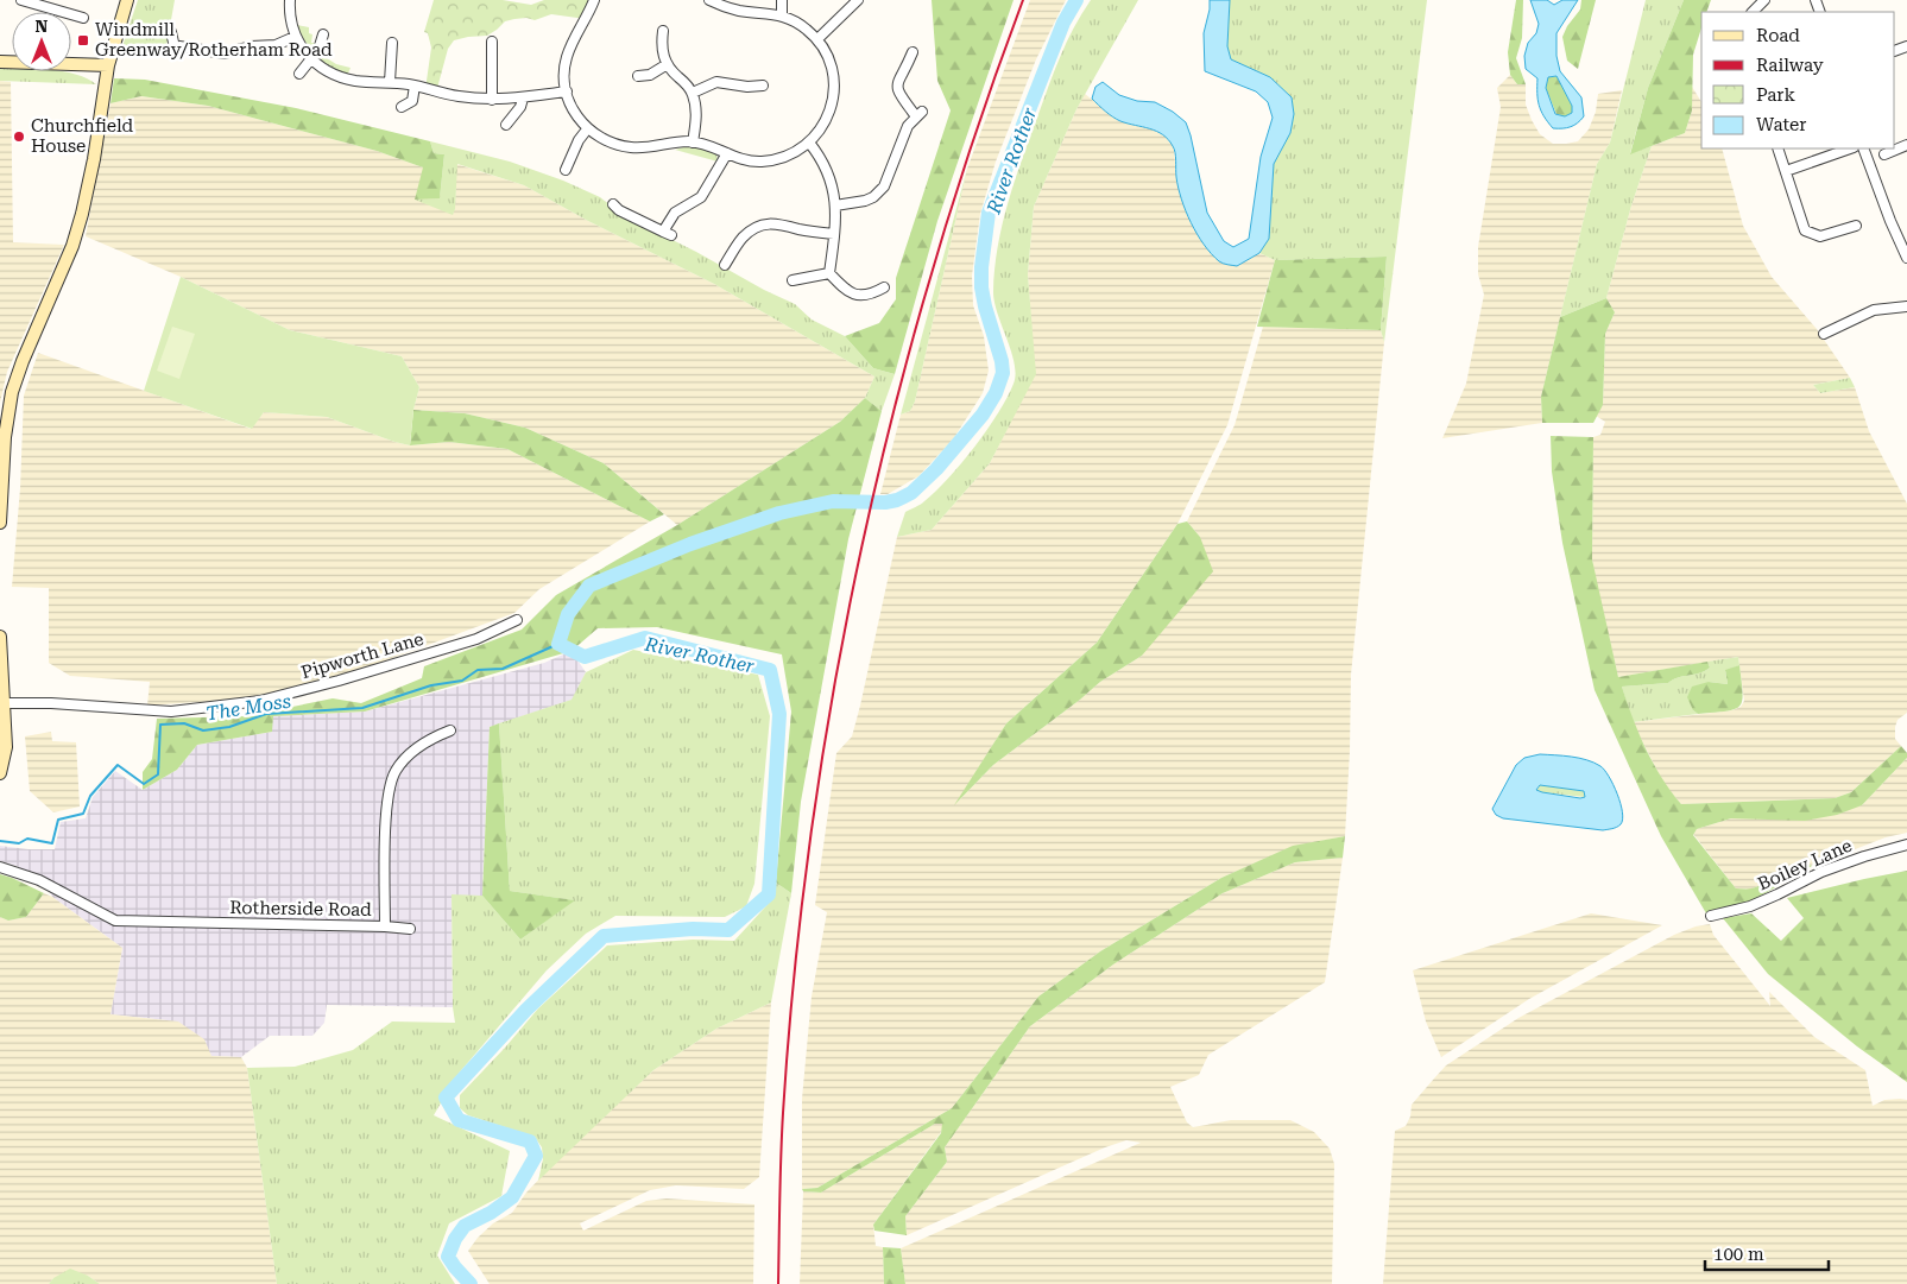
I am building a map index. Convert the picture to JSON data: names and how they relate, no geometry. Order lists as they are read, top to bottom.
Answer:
{
  "streets": {
    "street": ["Pipworth Lane", "Boiley Lane", "Rotherside Road"]
  },
  "water": ["River Rother", "The Moss"],
  "places": {
    "transit": ["Windmill Greenway/Rotherham Road"],
    "other": ["Churchfield House"]
  },
  "legend": [
    "Road",
    "Railway",
    "Park",
    "Water"
  ],
  "scale_bar": "100 m",
  "north": "top"
}
